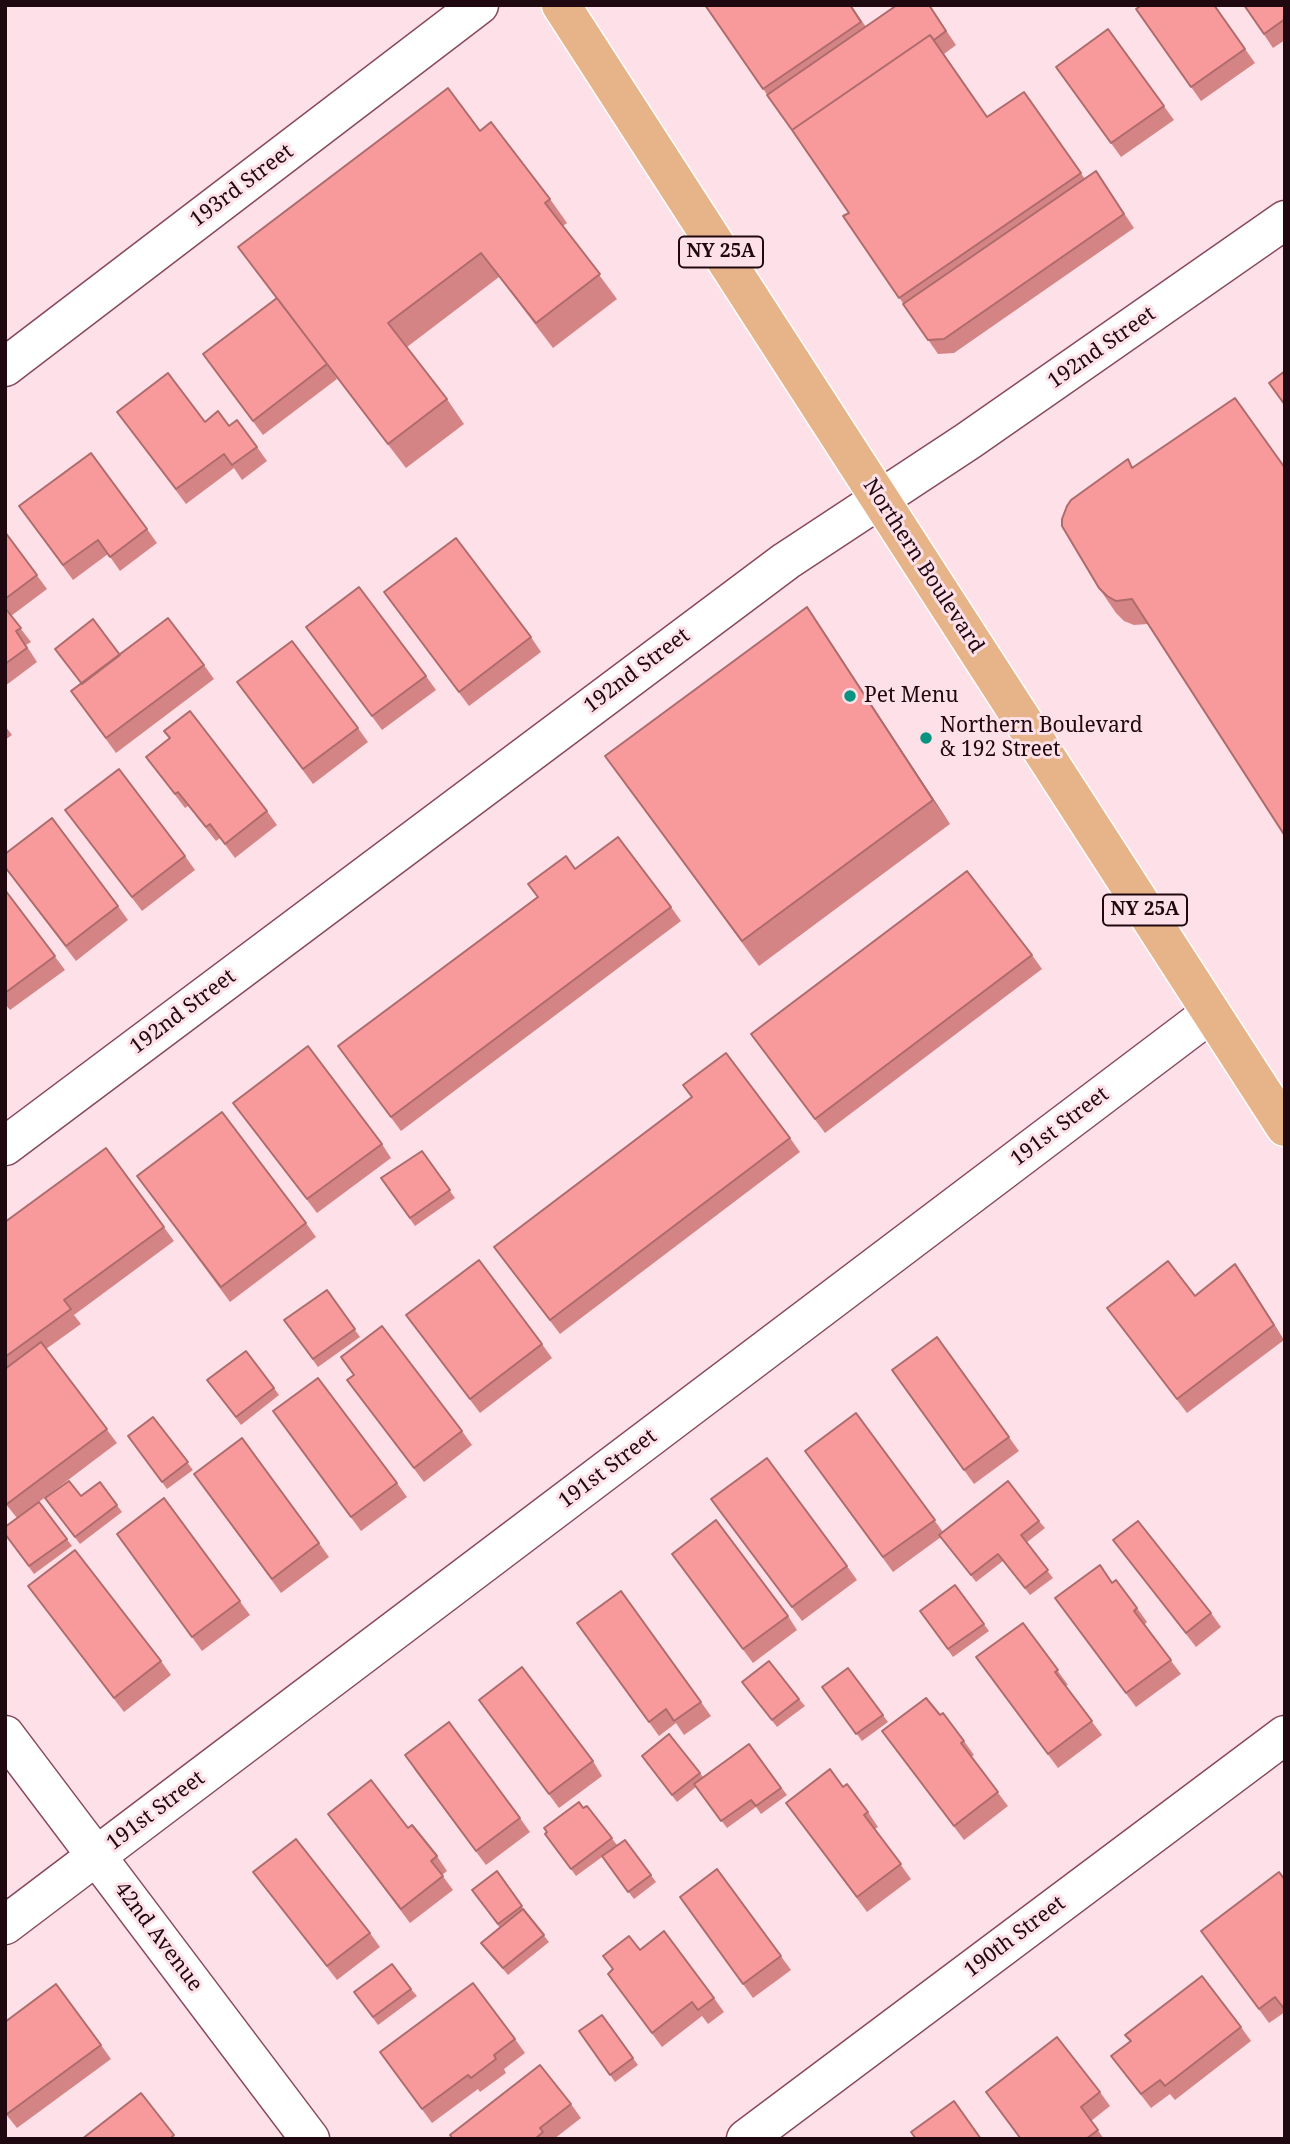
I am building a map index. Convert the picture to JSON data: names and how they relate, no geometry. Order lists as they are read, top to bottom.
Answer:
{
  "streets": {
    "main road": ["NY 25A", "Northern Boulevard"],
    "street": [
      "193rd Street",
      "192nd Street",
      "191st Street",
      "42nd Avenue",
      "190th Street"
    ]
  },
  "crossings": [
    ["192nd Street", "Northern Boulevard"],
    ["Northern Boulevard", "191st Street"],
    ["191st Street", "42nd Avenue"]
  ],
  "places": ["Pet Menu", "Northern Boulevard & 192 Street"]
}
